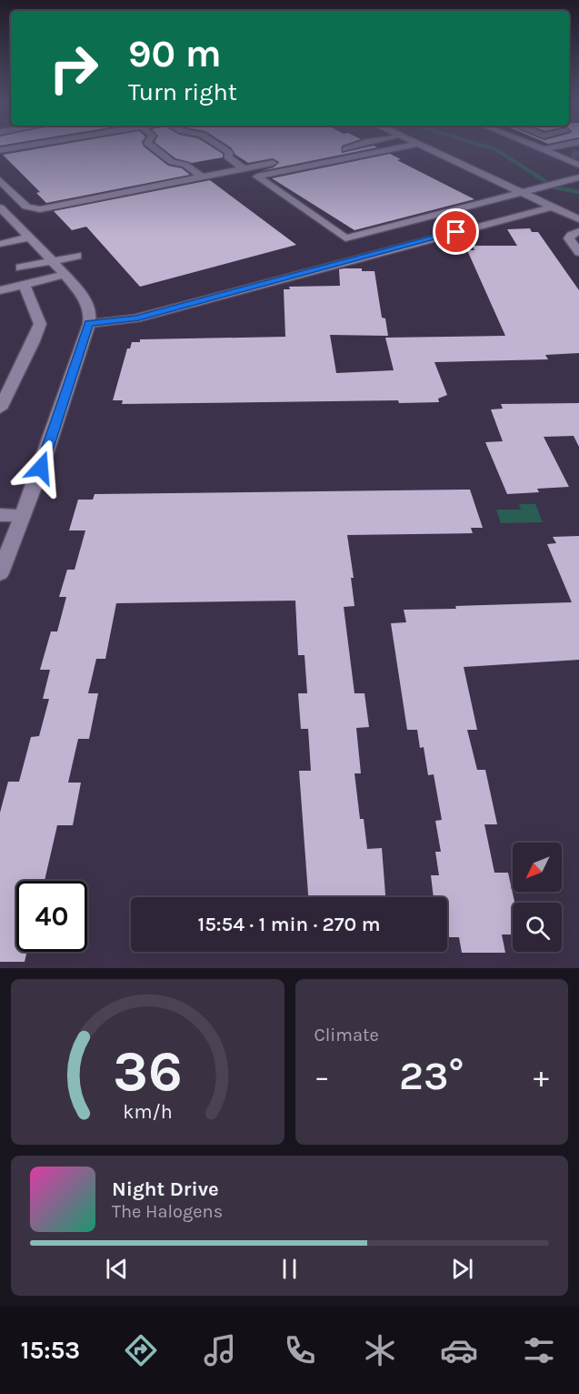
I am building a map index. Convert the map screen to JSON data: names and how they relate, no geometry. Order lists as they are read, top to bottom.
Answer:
{
  "north": "bottom left",
  "page": {
    "turn": ["90 m", "Turn right"],
    "limit": "40",
    "trip": "15:54 · 1 min · 270 m",
    "tile": "Climate",
    "heat": ["−", "23°", "+"],
    "song": ["Night Drive", "The Halogens"],
    "tabs": "15:53",
    "gauge": ["36", "km/h"]
  }
}
